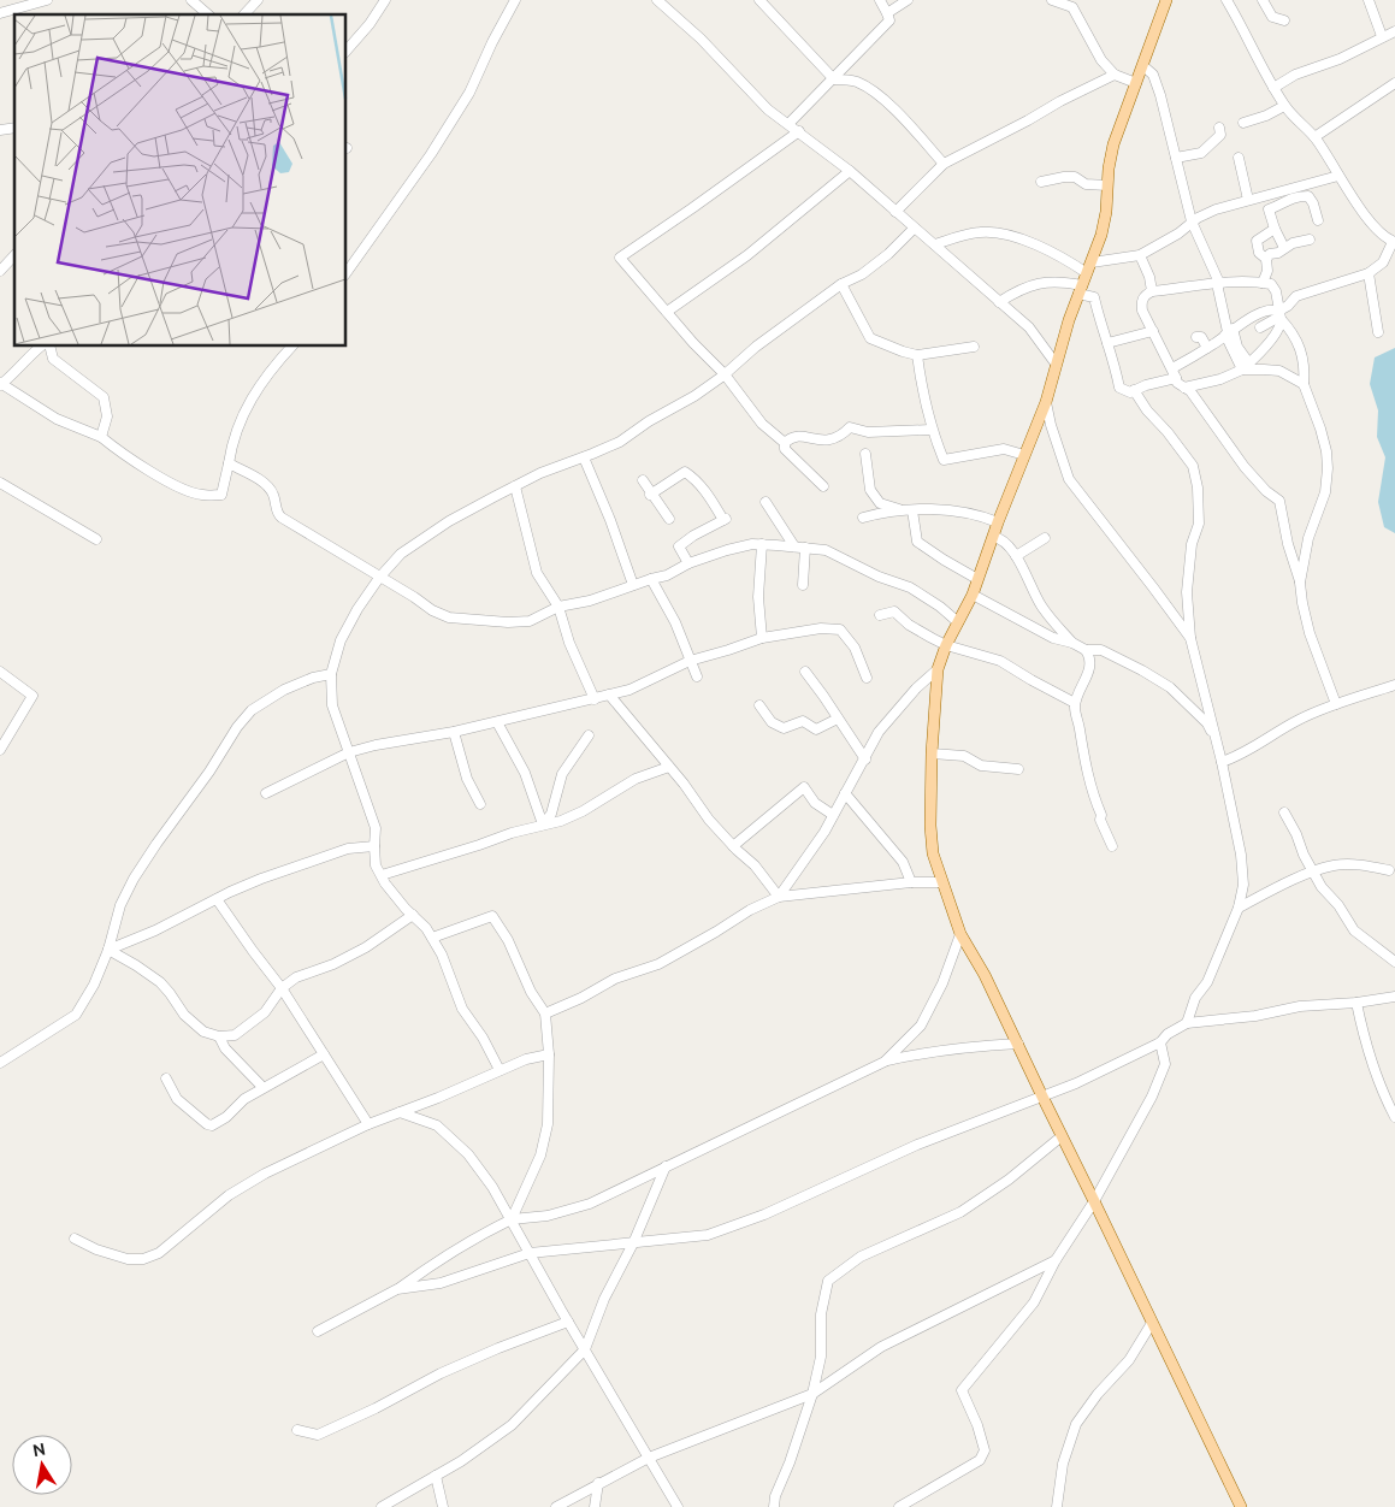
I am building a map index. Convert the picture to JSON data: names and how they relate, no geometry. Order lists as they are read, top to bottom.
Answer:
{
  "north": "top"
}
